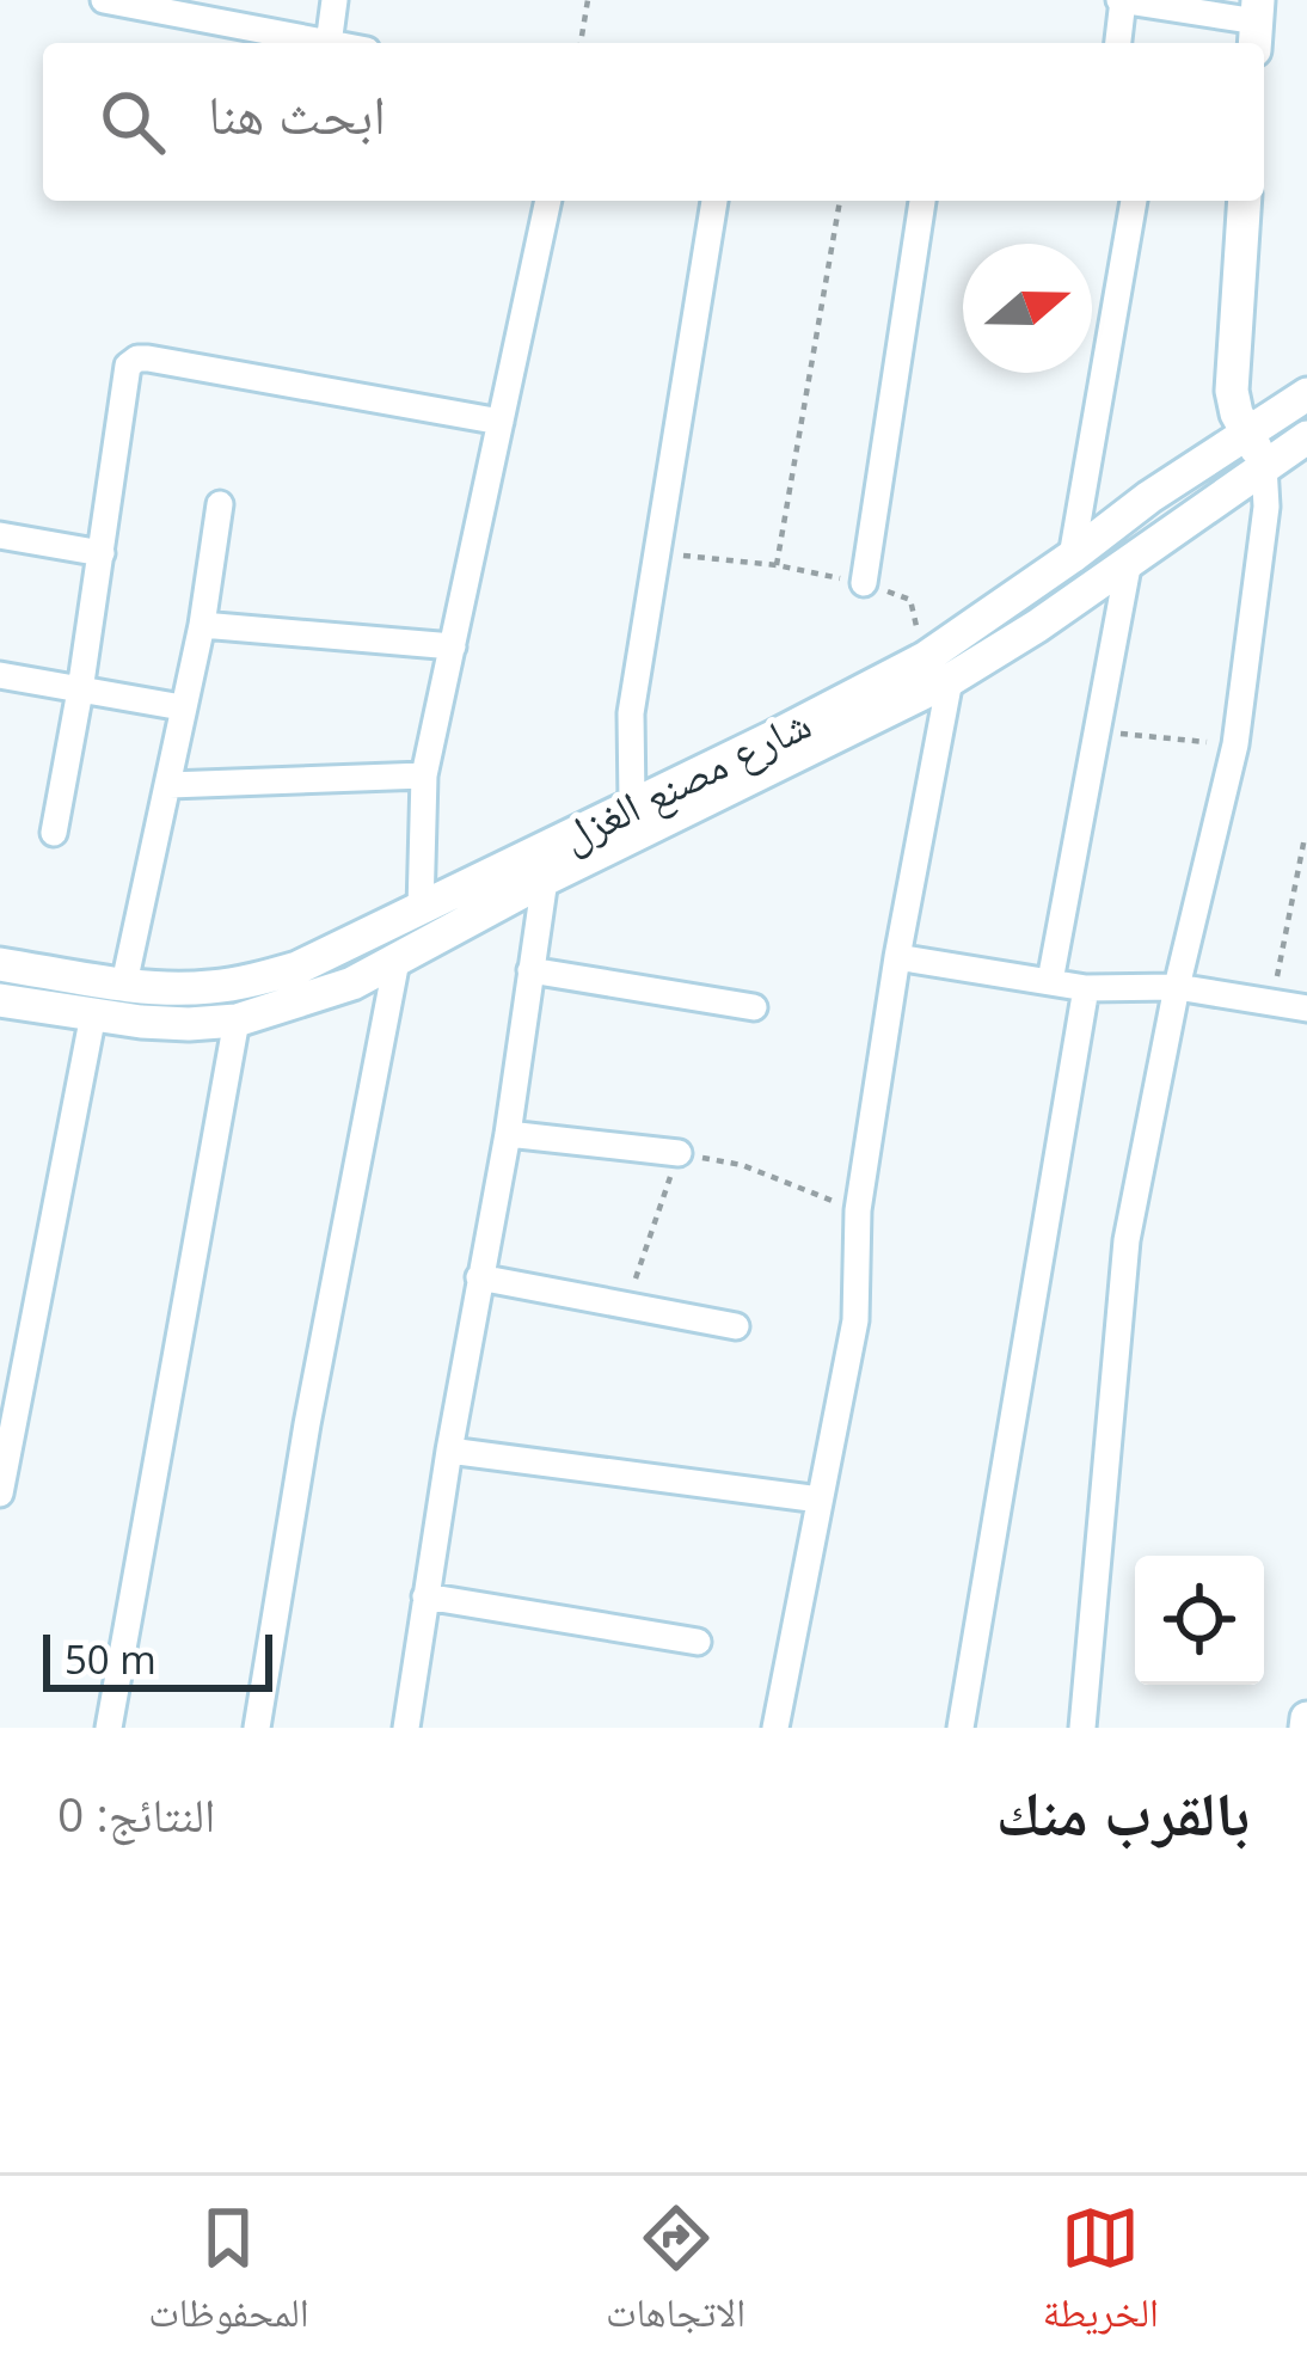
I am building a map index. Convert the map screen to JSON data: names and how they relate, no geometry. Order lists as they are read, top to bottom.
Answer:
{
  "streets": {
    "street": ["شارع مصنع الغزل"]
  },
  "scale_bar": "50 m",
  "north": "right",
  "page": {
    "search": "ابحث هنا",
    "scale": "50 m",
    "heading": ["بالقرب منك", "النتائج: 0"],
    "nav": ["الخريطة", "الاتجاهات", "المحفوظات"]
  }
}
